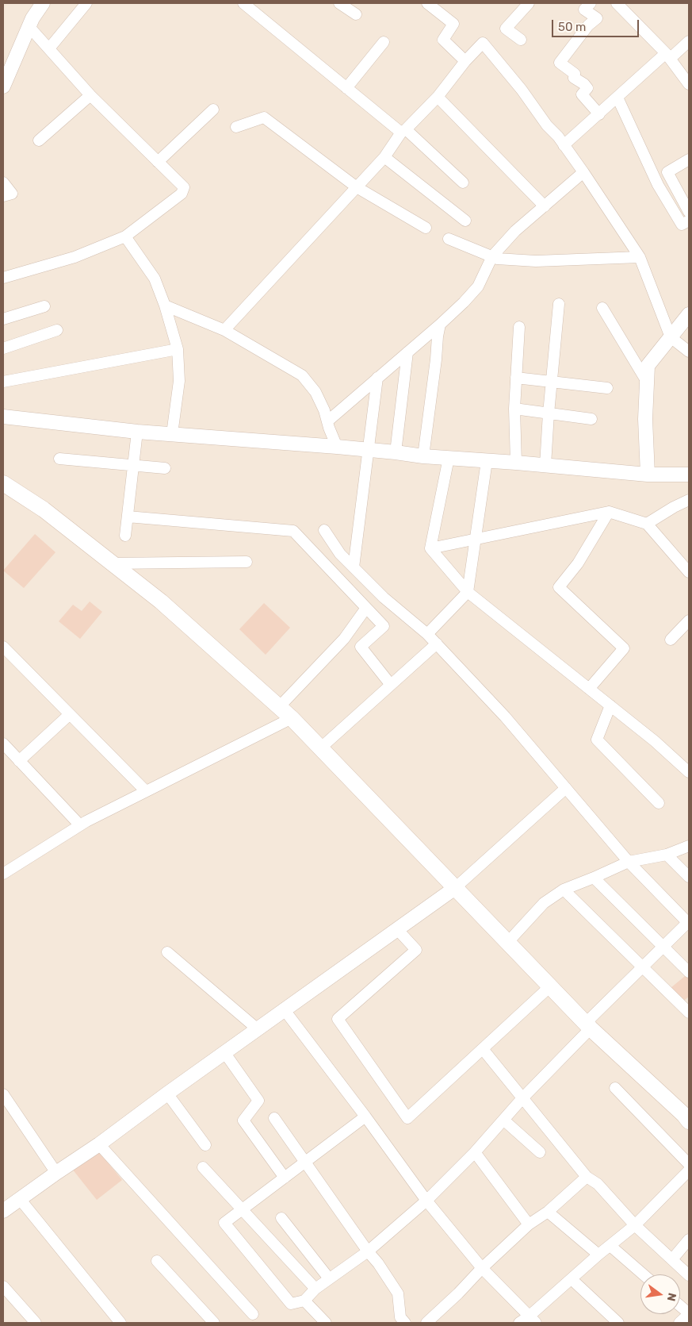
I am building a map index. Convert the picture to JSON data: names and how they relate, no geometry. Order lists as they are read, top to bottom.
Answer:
{
  "scale_bar": "50 m",
  "north": "right"
}
